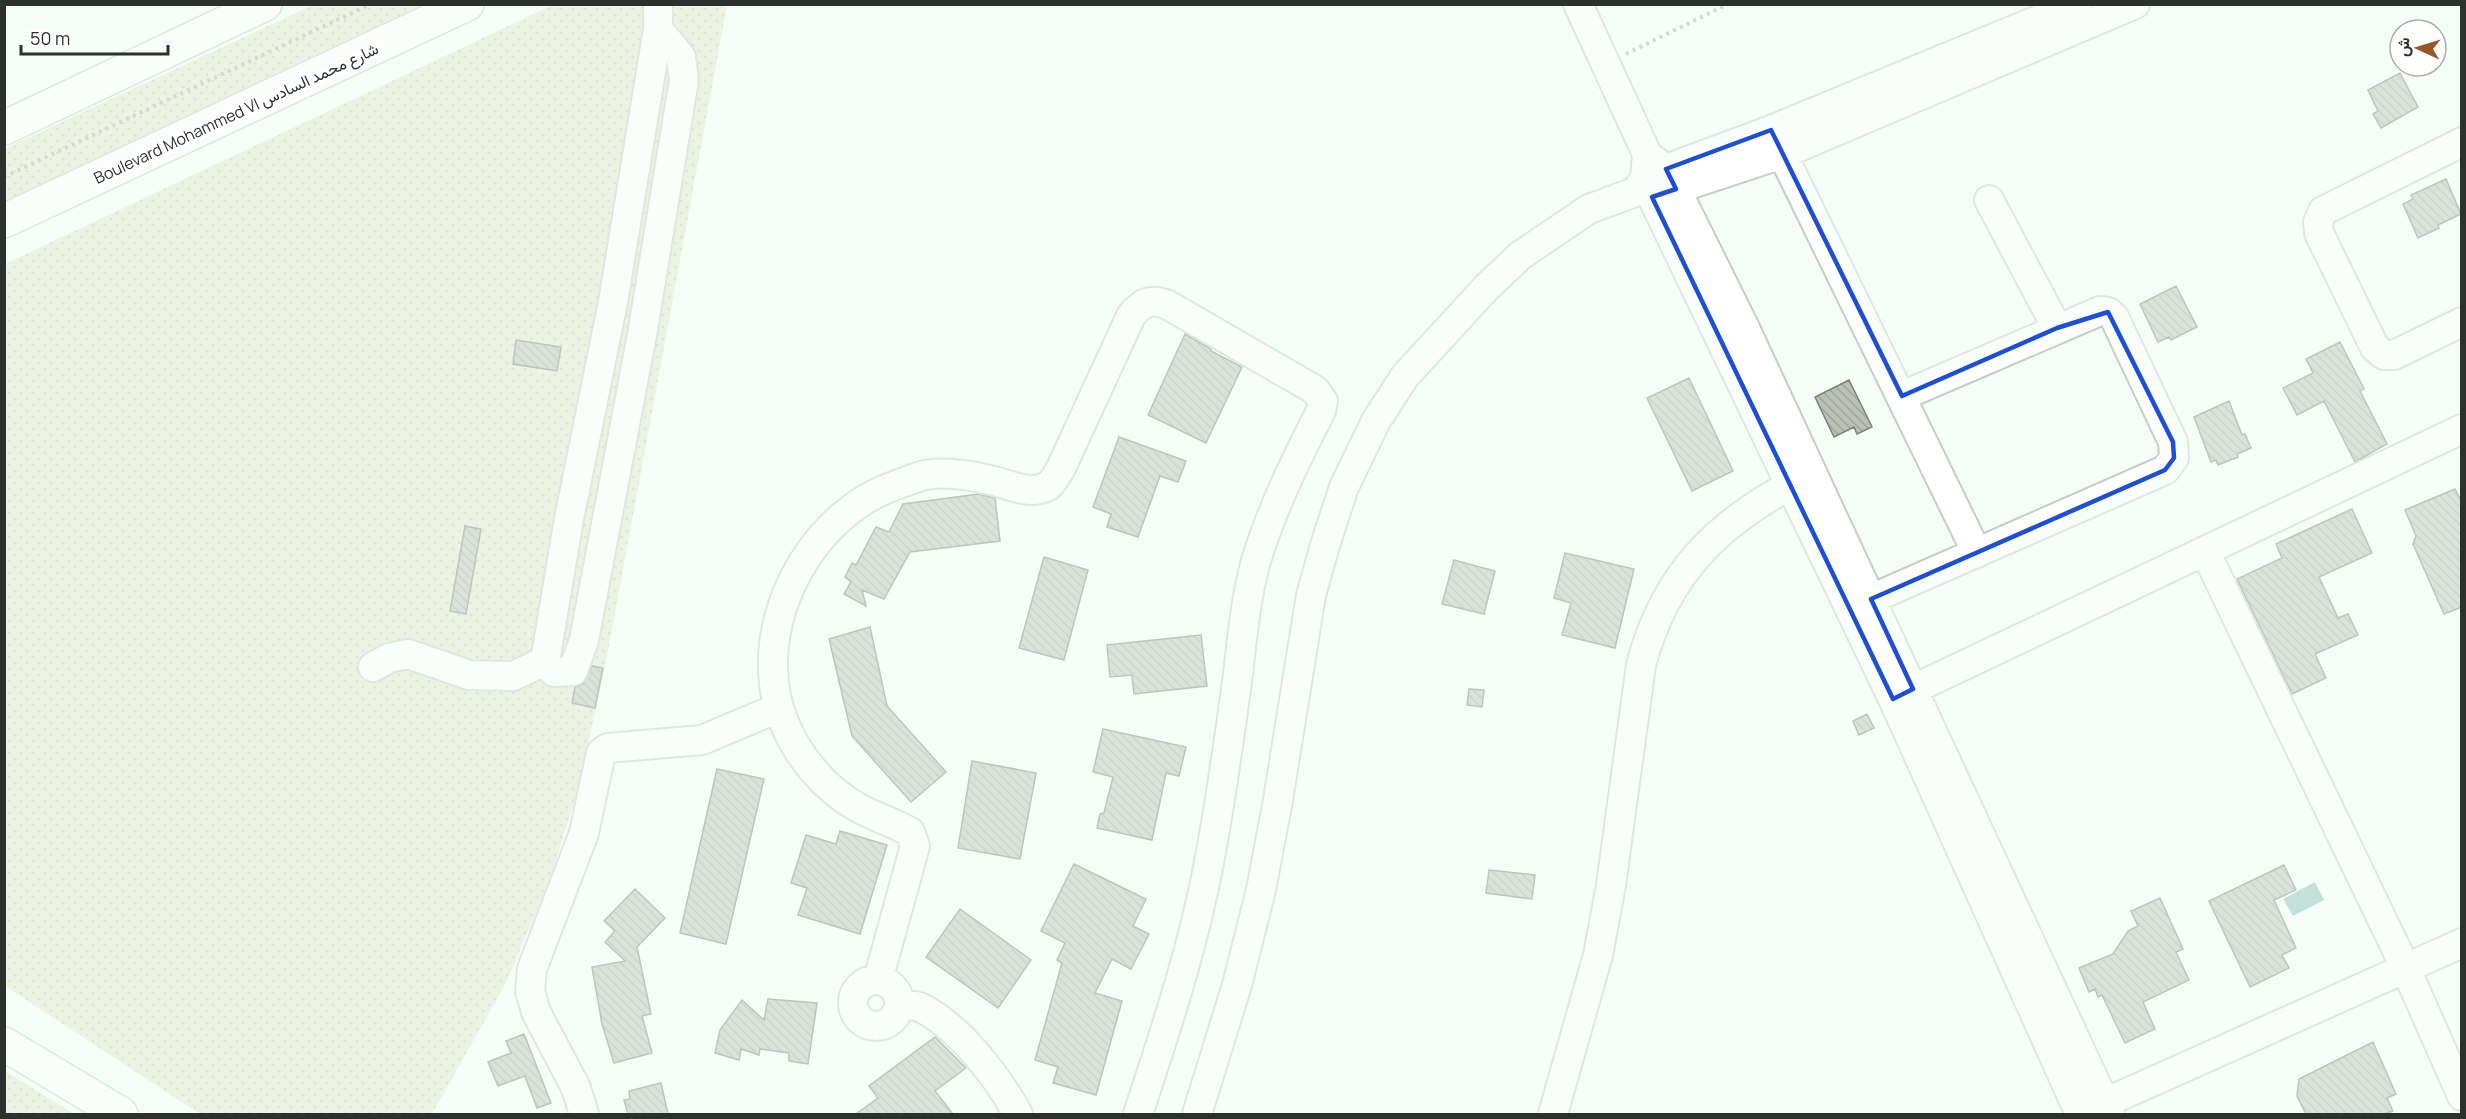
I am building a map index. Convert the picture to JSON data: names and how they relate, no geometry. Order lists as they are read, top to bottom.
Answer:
{
  "streets": {
    "main road": ["Boulevard Mohammed VI شارع محمد السادس"]
  },
  "scale_bar": "50 m",
  "north": "left"
}
